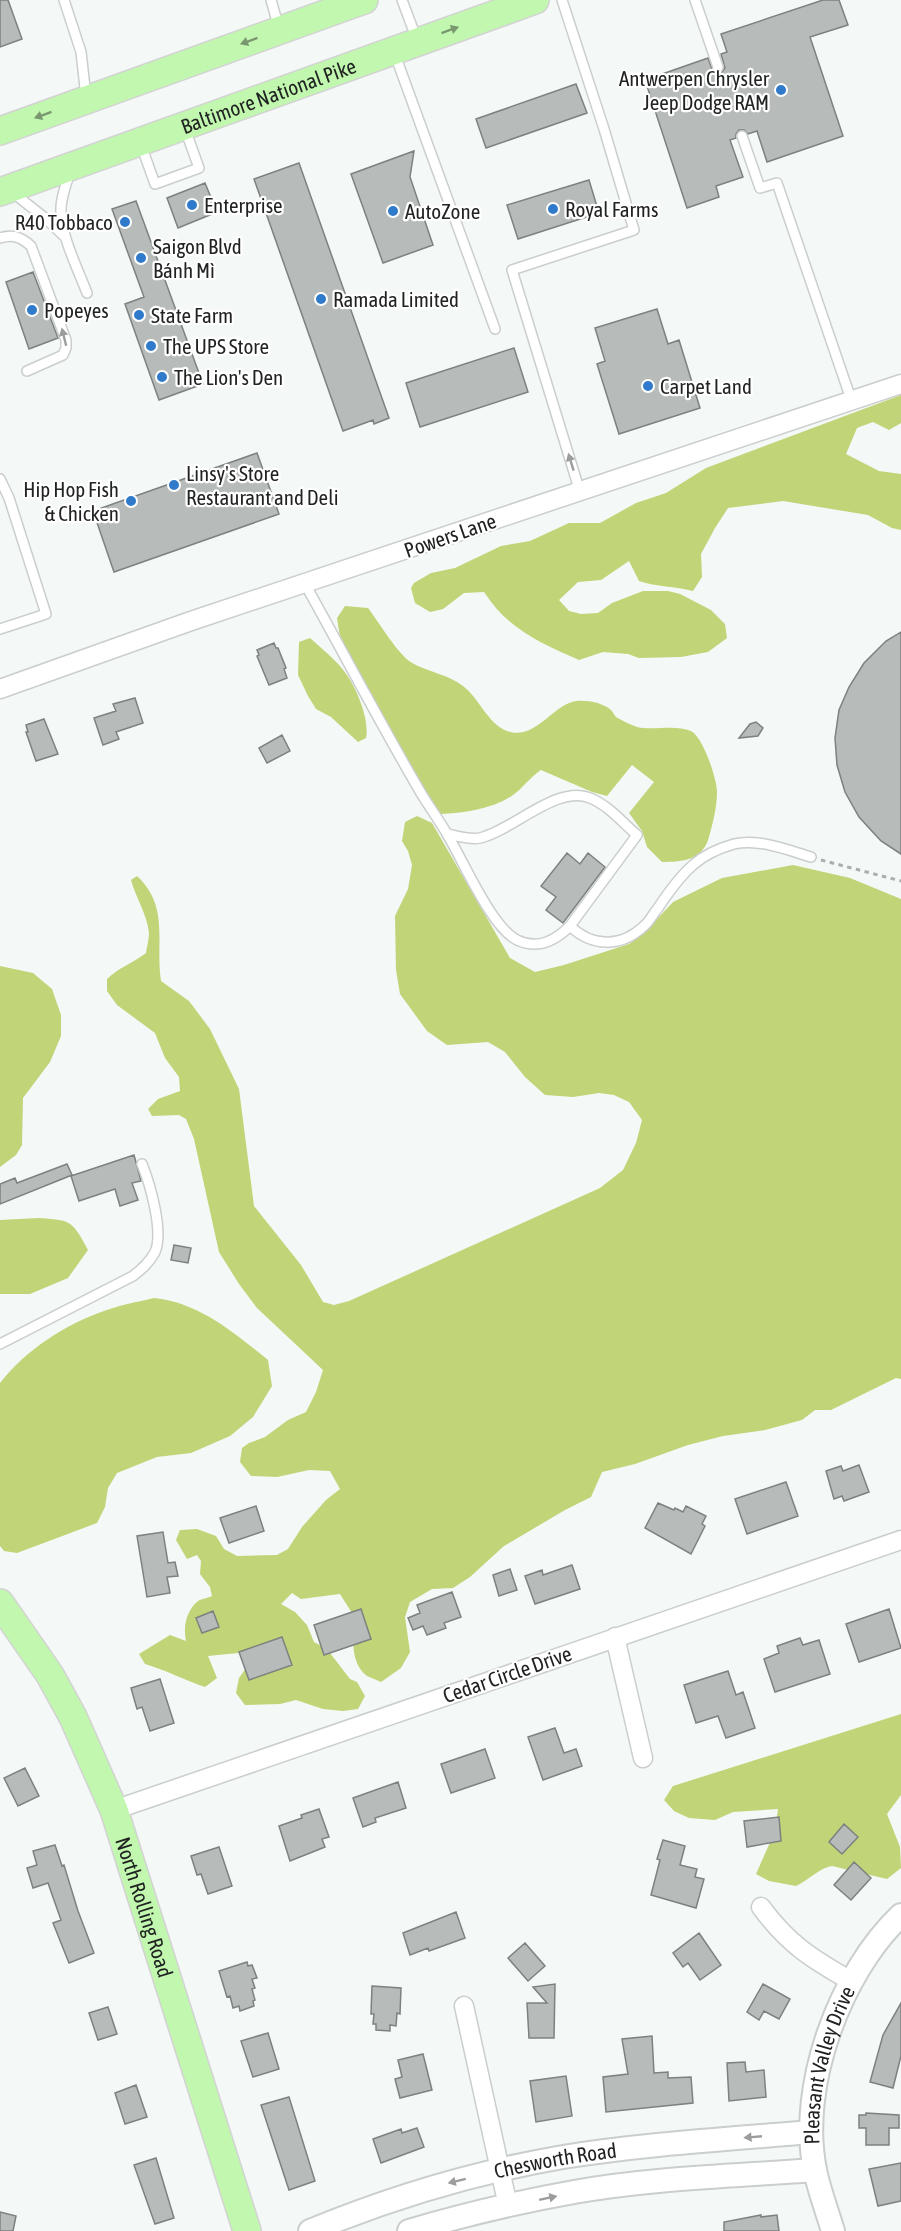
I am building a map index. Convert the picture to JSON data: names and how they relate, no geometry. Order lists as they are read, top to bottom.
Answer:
{
  "streets": {
    "main road": ["Baltimore National Pike", "North Rolling Road"],
    "street": [
      "Powers Lane",
      "Cedar Circle Drive",
      "Pleasant Valley Drive",
      "Chesworth Road"
    ]
  },
  "crossings": [
    ["Cedar Circle Drive", "North Rolling Road"],
    ["Pleasant Valley Drive", "Chesworth Road"]
  ],
  "places": [
    "Antwerpen Chrysler Jeep Dodge RAM",
    "Enterprise",
    "Royal Farms",
    "AutoZone",
    "R40 Tobbaco",
    "Saigon Blvd Bánh Mì",
    "Ramada Limited",
    "Popeyes",
    "State Farm",
    "The UPS Store",
    "The Lion's Den",
    "Carpet Land",
    "Linsy's Store Restaurant and Deli",
    "Hip Hop Fish & Chicken"
  ]
}
